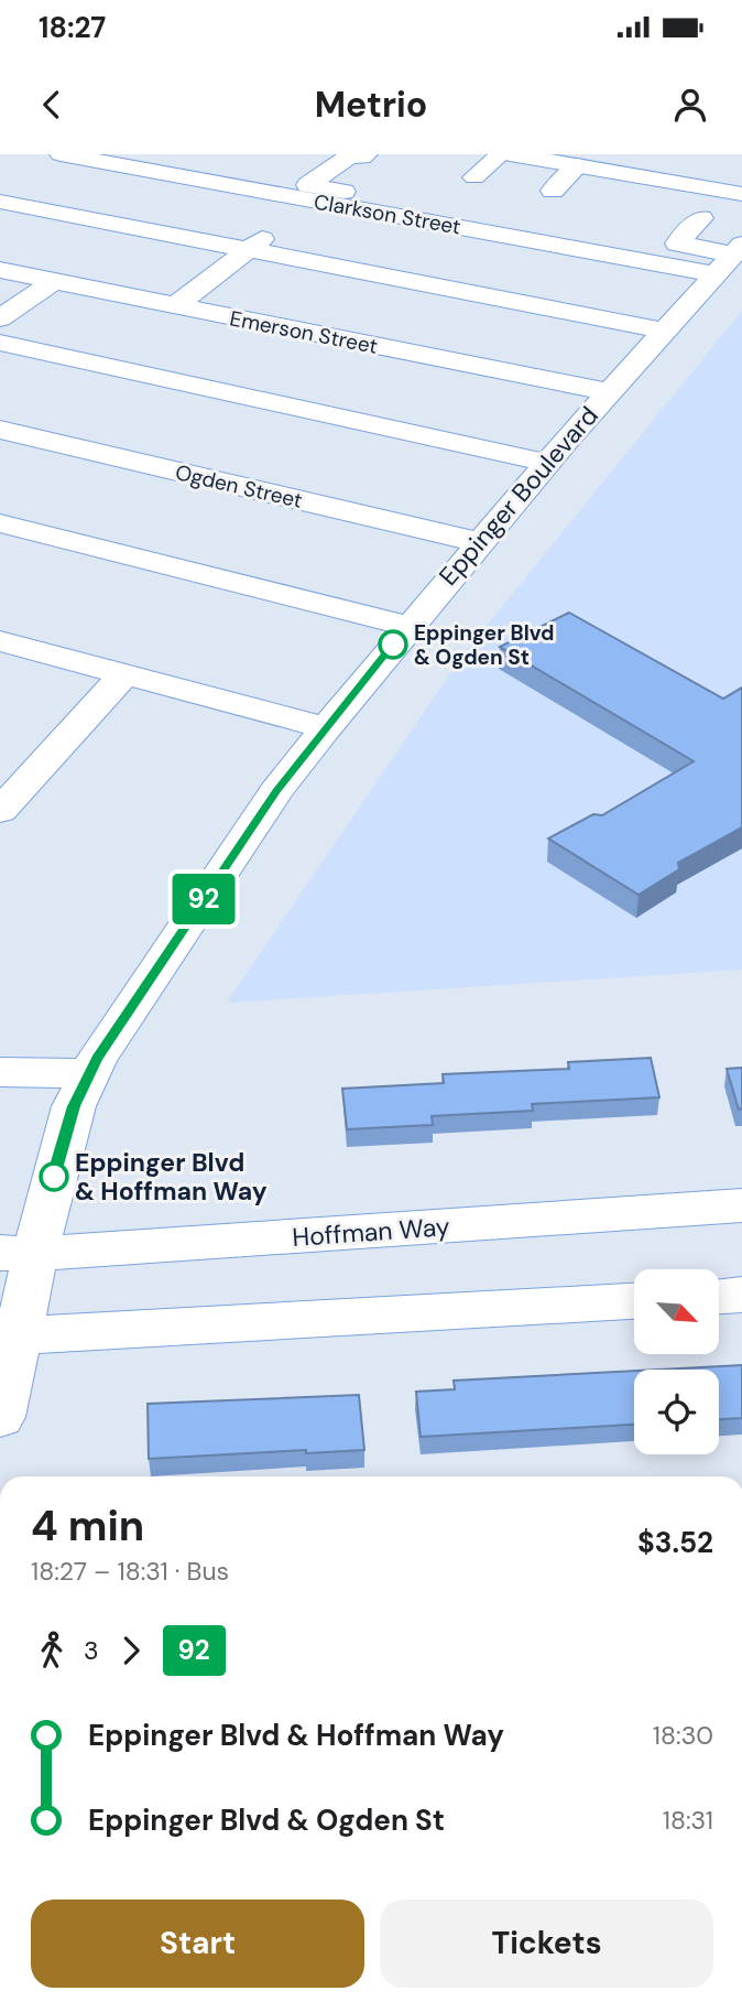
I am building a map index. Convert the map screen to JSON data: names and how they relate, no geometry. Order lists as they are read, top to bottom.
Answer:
{
  "streets": {
    "street": [
      "Clarkson Street",
      "Emerson Street",
      "Ogden Street",
      "Eppinger Boulevard",
      "Hoffman Way"
    ]
  },
  "crossings": [
    ["Clarkson Street", "Eppinger Boulevard"],
    ["Emerson Street", "Eppinger Boulevard"],
    ["Ogden Street", "Eppinger Boulevard"],
    ["Eppinger Boulevard", "Hoffman Way"]
  ],
  "places": ["Eppinger Blvd & Ogden St", "Eppinger Blvd & Hoffman Way"],
  "lines": ["bus line 92"],
  "north": "bottom right",
  "page": {
    "status": "18:27",
    "header": "Metrio",
    "on_map": "92",
    "heading": ["4 min", "18:27 – 18:31 · Bus", "$3.52"],
    "legs": ["3", "92"],
    "list": [
      {
        "name": "Eppinger Blvd & Hoffman Way",
        "value": "18:30"
      },
      {
        "name": "Eppinger Blvd & Ogden St",
        "value": "18:31"
      }
    ],
    "buttons": ["Start", "Tickets"]
  }
}
